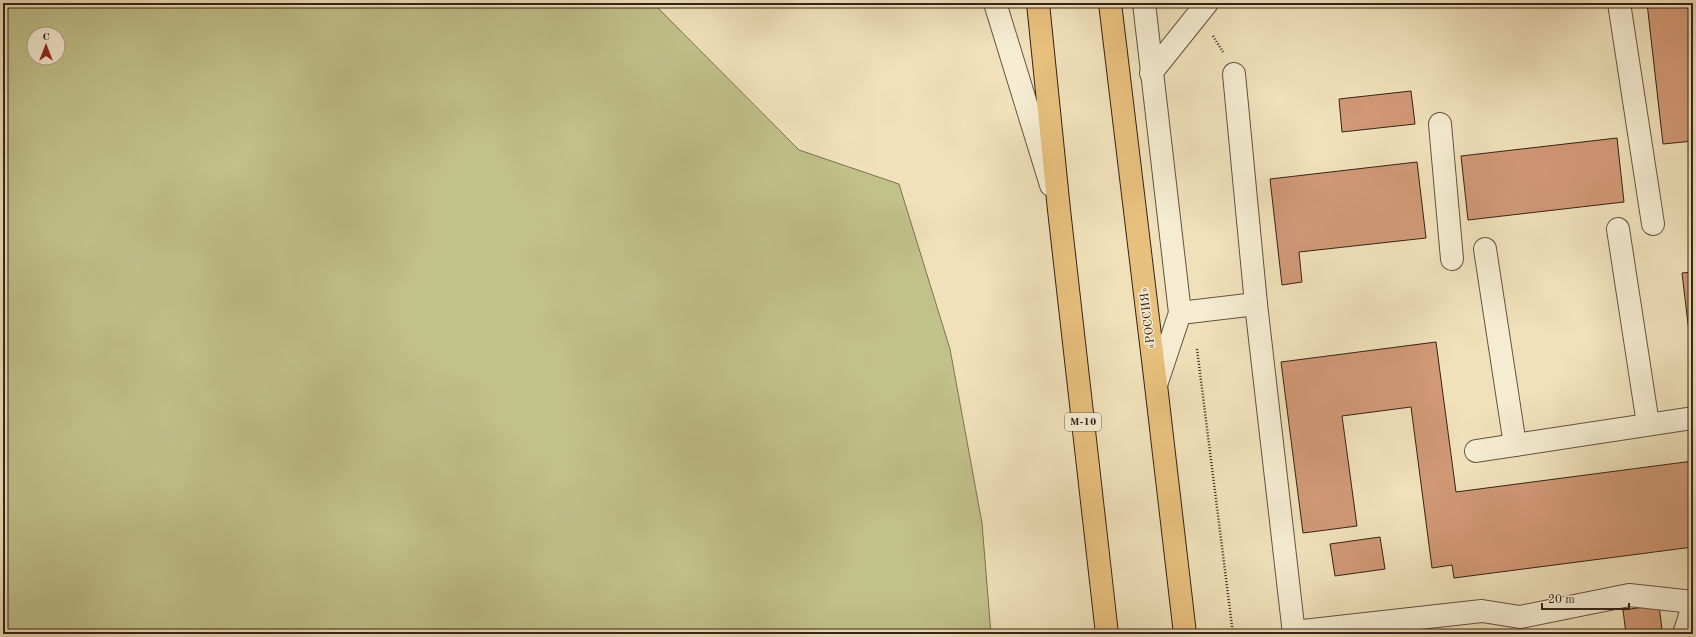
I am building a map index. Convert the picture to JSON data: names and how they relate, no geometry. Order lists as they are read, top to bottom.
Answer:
{
  "streets": {
    "highway": ["«РОССИЯ»", "М-10"]
  },
  "scale_bar": "20 m",
  "north": "top"
}
